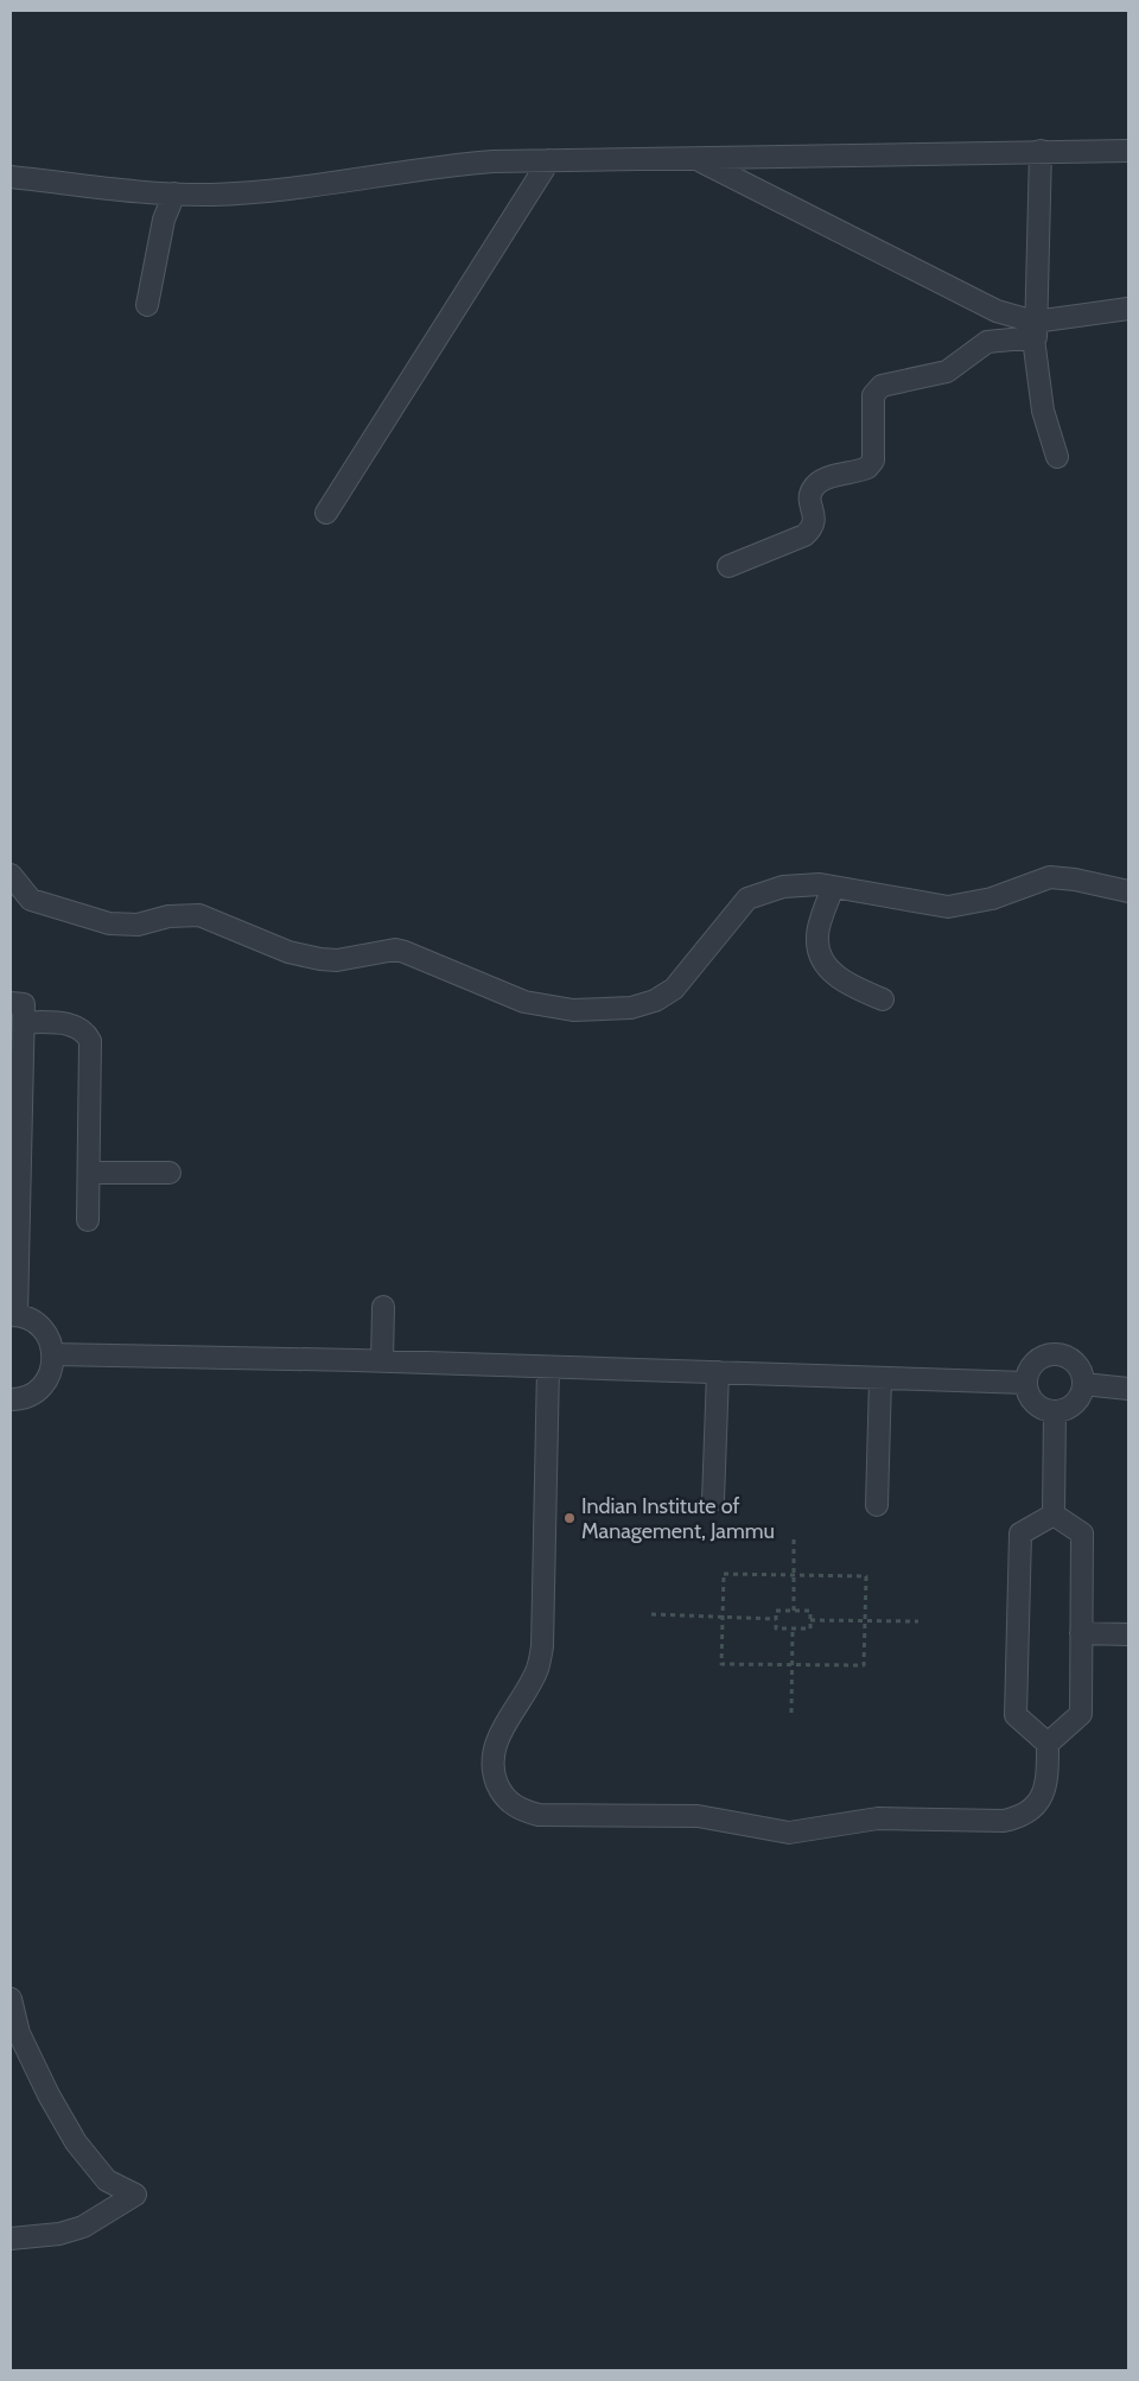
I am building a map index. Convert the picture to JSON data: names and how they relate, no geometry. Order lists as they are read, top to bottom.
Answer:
{
  "places": ["Indian Institute of Management, Jammu"]
}
